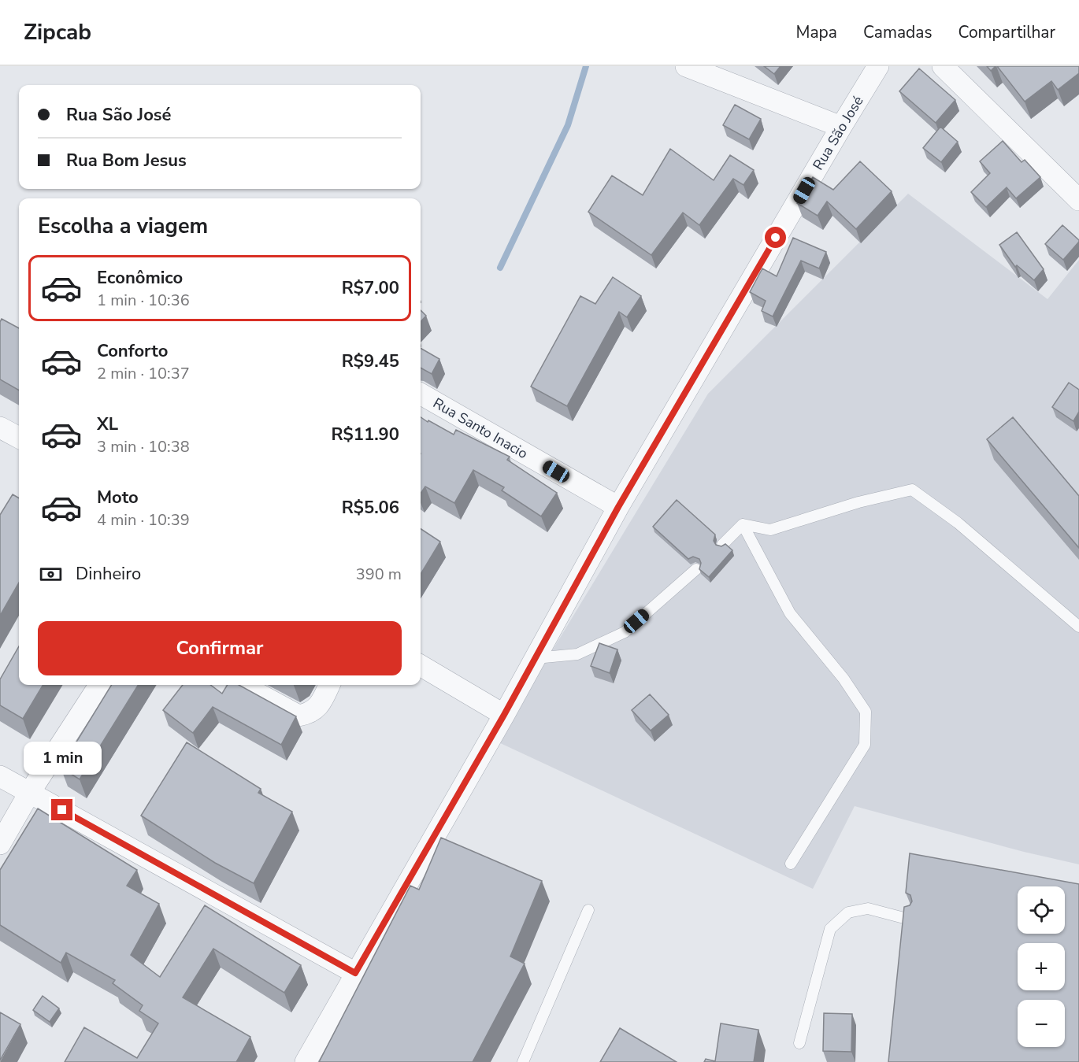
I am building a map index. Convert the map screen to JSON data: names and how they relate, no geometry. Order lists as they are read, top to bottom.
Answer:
{
  "streets": {
    "street": ["Rua São José", "Rua Santo Inacio"]
  },
  "crossings": [
    ["Rua São José", "Rua Santo Inacio"]
  ],
  "page": {
    "header": "Zipcab",
    "nav": ["Mapa", "Camadas", "Compartilhar"],
    "banner": ["Rua São José", "Rua Bom Jesus"],
    "heading": "Escolha a viagem",
    "list": [
      {
        "name": "Econômico",
        "note": "1 min · 10:36",
        "value": "R$7.00"
      },
      {
        "name": "Conforto",
        "note": "2 min · 10:37",
        "value": "R$9.45"
      },
      {
        "name": "XL",
        "note": "3 min · 10:38",
        "value": "R$11.90"
      },
      {
        "name": "Moto",
        "note": "4 min · 10:39",
        "value": "R$5.06"
      }
    ],
    "pay": ["Dinheiro", "390 m"],
    "buttons": "Confirmar",
    "bubble": "1 min",
    "map_buttons": ["+", "−"]
  }
}
